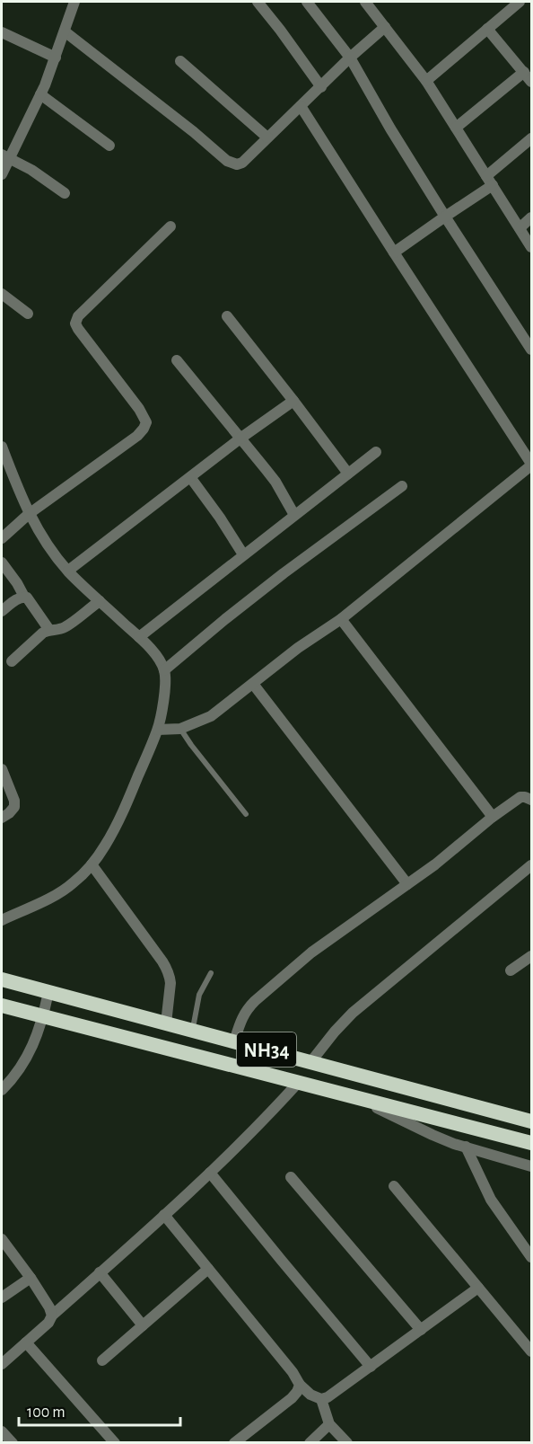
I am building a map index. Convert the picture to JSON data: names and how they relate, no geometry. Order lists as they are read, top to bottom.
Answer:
{
  "streets": {
    "highway": ["NH34"]
  },
  "scale_bar": "100 m"
}
